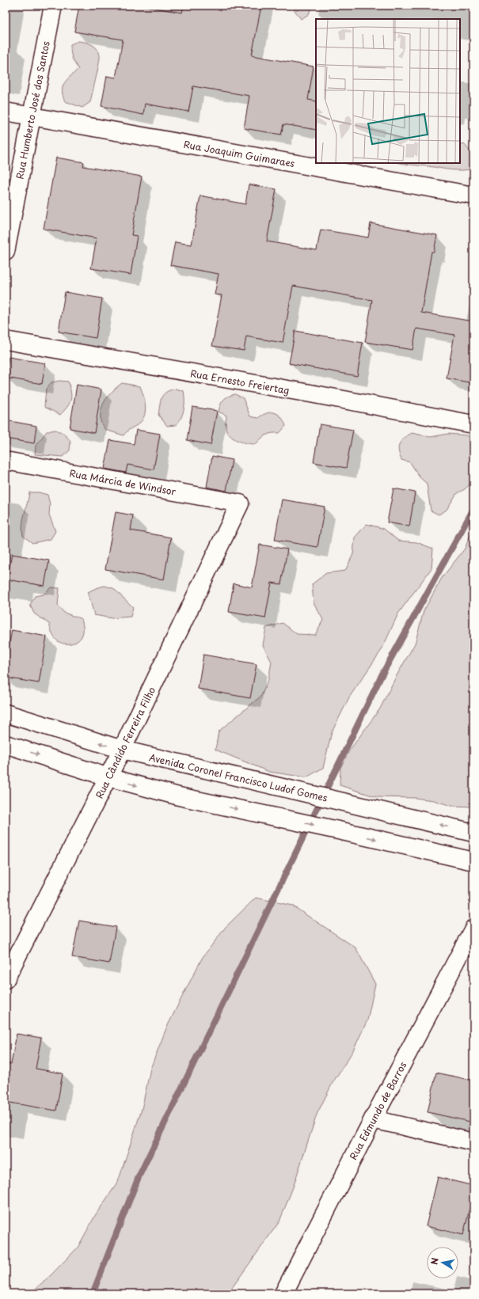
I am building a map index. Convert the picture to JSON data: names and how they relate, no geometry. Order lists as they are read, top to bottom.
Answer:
{
  "streets": {
    "street": [
      "Rua Humberto José dos Santos",
      "Rua Joaquim Guimaraes",
      "Rua Ernesto Freiertag",
      "Rua Márcia de Windsor",
      "Rua Cândido Ferreira Filho",
      "Avenida Coronel Francisco Ludof Gomes",
      "Rua Edmundo de Barros"
    ]
  },
  "crossings": [
    ["Rua Humberto José dos Santos", "Rua Joaquim Guimaraes"],
    ["Rua Márcia de Windsor", "Rua Cândido Ferreira Filho"],
    ["Rua Cândido Ferreira Filho", "Avenida Coronel Francisco Ludof Gomes"]
  ],
  "north": "left"
}
